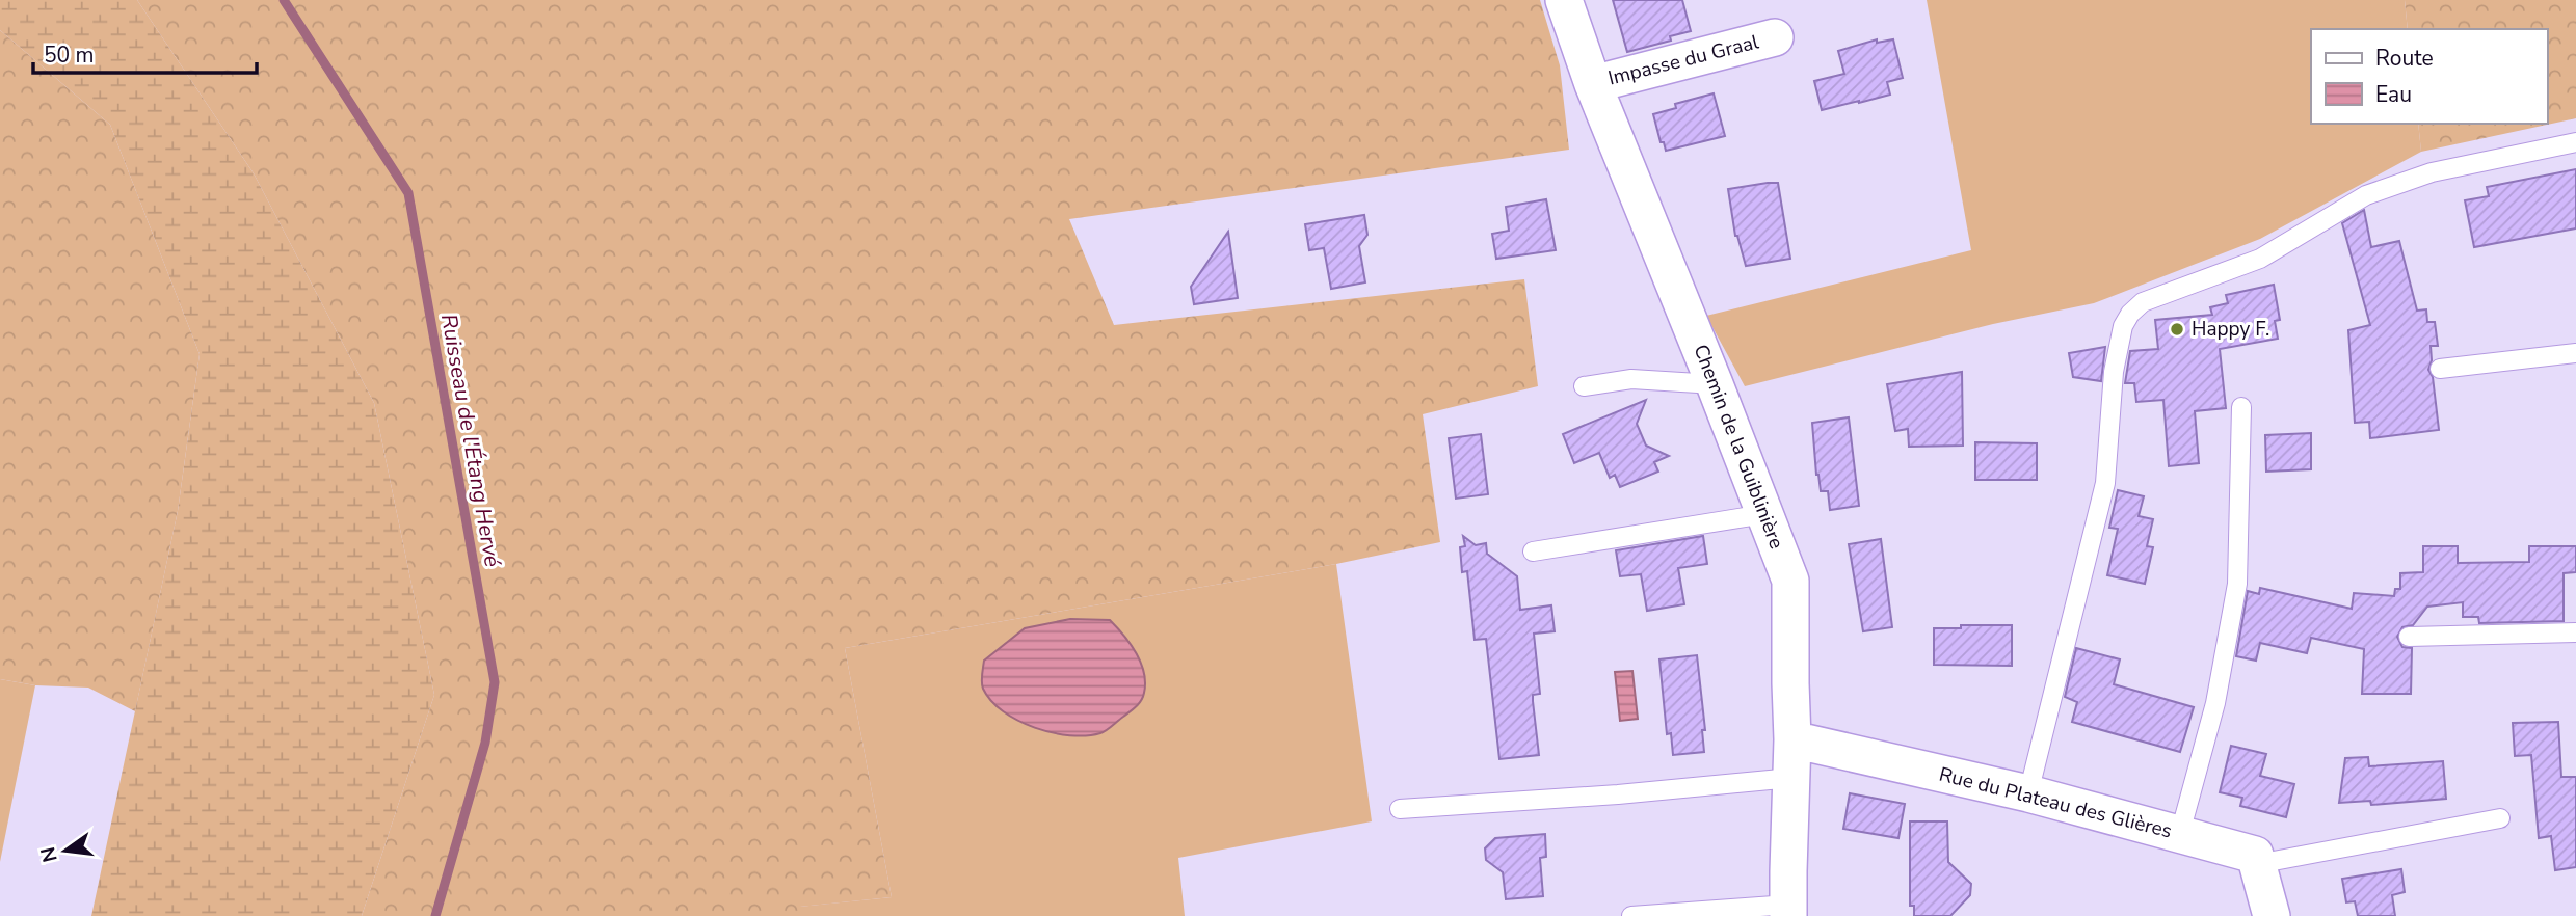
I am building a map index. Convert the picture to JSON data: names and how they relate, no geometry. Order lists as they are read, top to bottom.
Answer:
{
  "streets": {
    "street": ["Impasse du Graal", "Chemin de la Guiblinière", "Rue du Plateau des Glières"]
  },
  "crossings": [
    ["Impasse du Graal", "Chemin de la Guiblinière"],
    ["Chemin de la Guiblinière", "Rue du Plateau des Glières"]
  ],
  "water": ["Ruisseau de l'Étang Hervé"],
  "places": ["Happy F."],
  "legend": ["Route", "Eau"],
  "scale_bar": "50 m",
  "north": "left"
}
